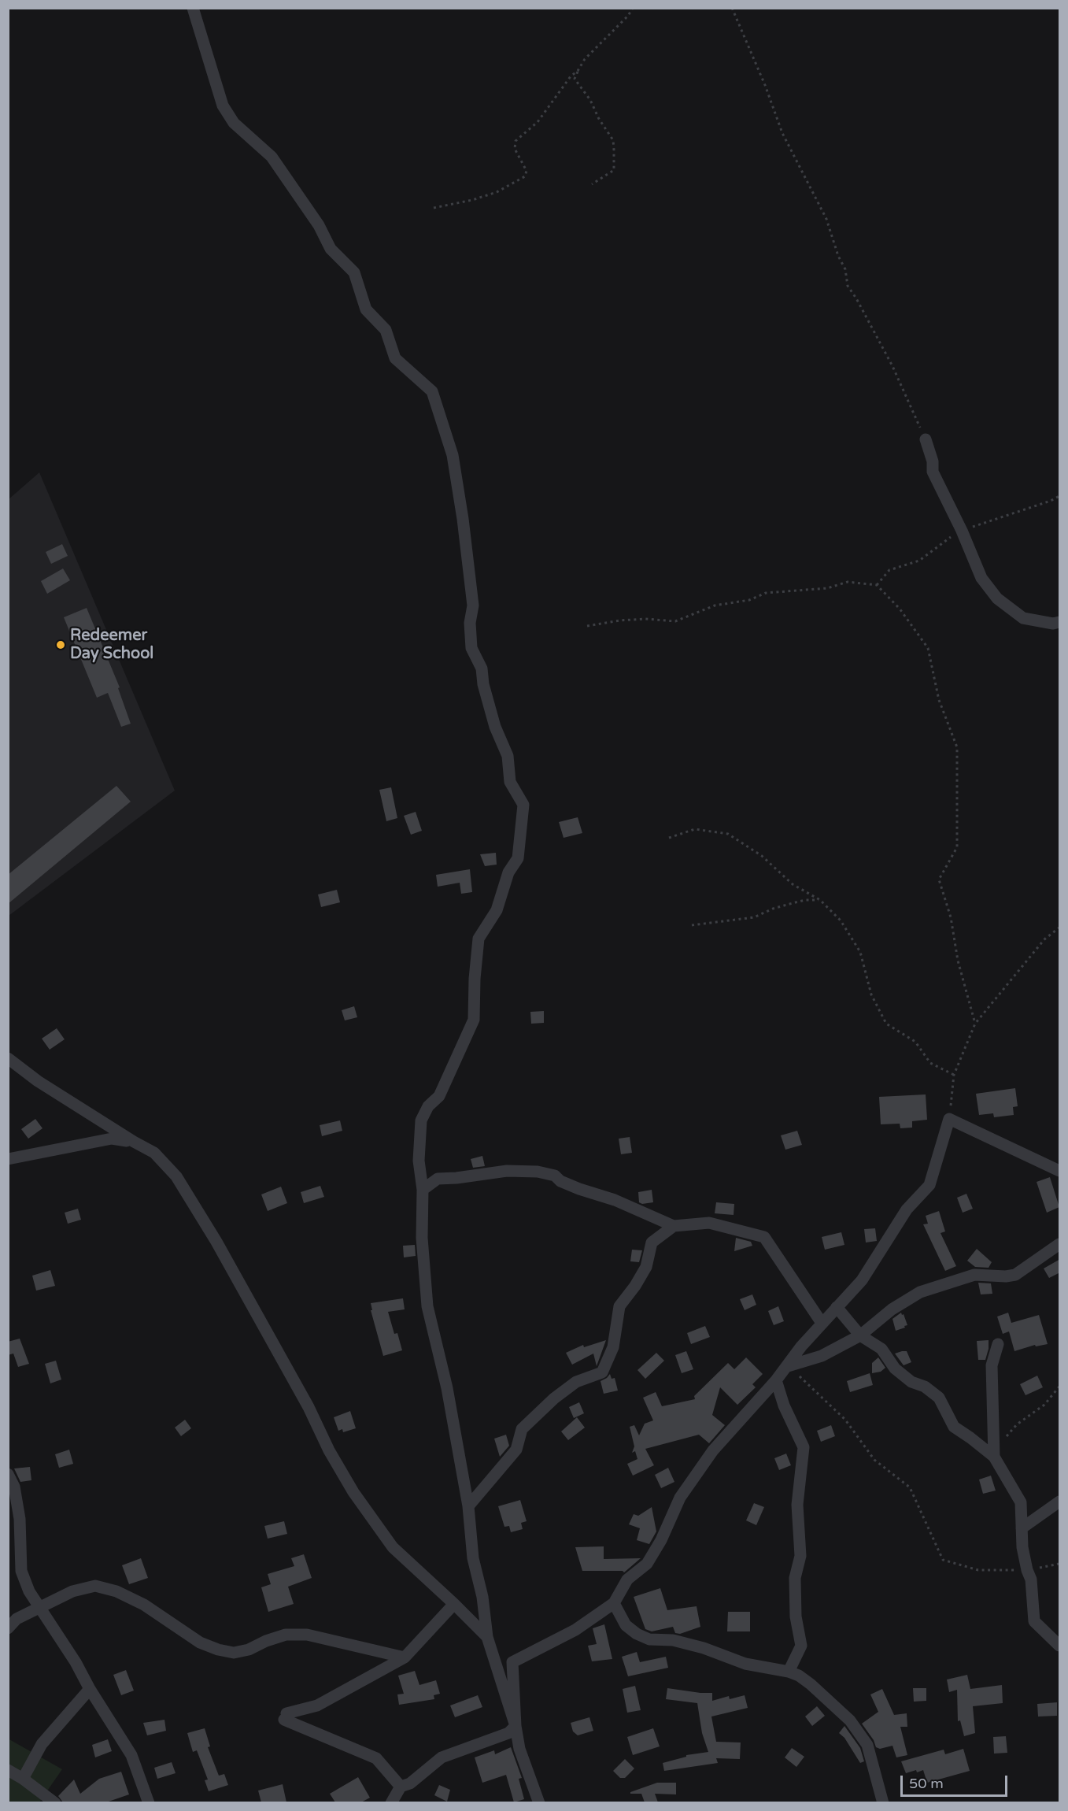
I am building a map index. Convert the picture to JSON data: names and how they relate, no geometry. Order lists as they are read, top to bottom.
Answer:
{
  "places": ["Redeemer Day School"],
  "scale_bar": "50 m"
}
